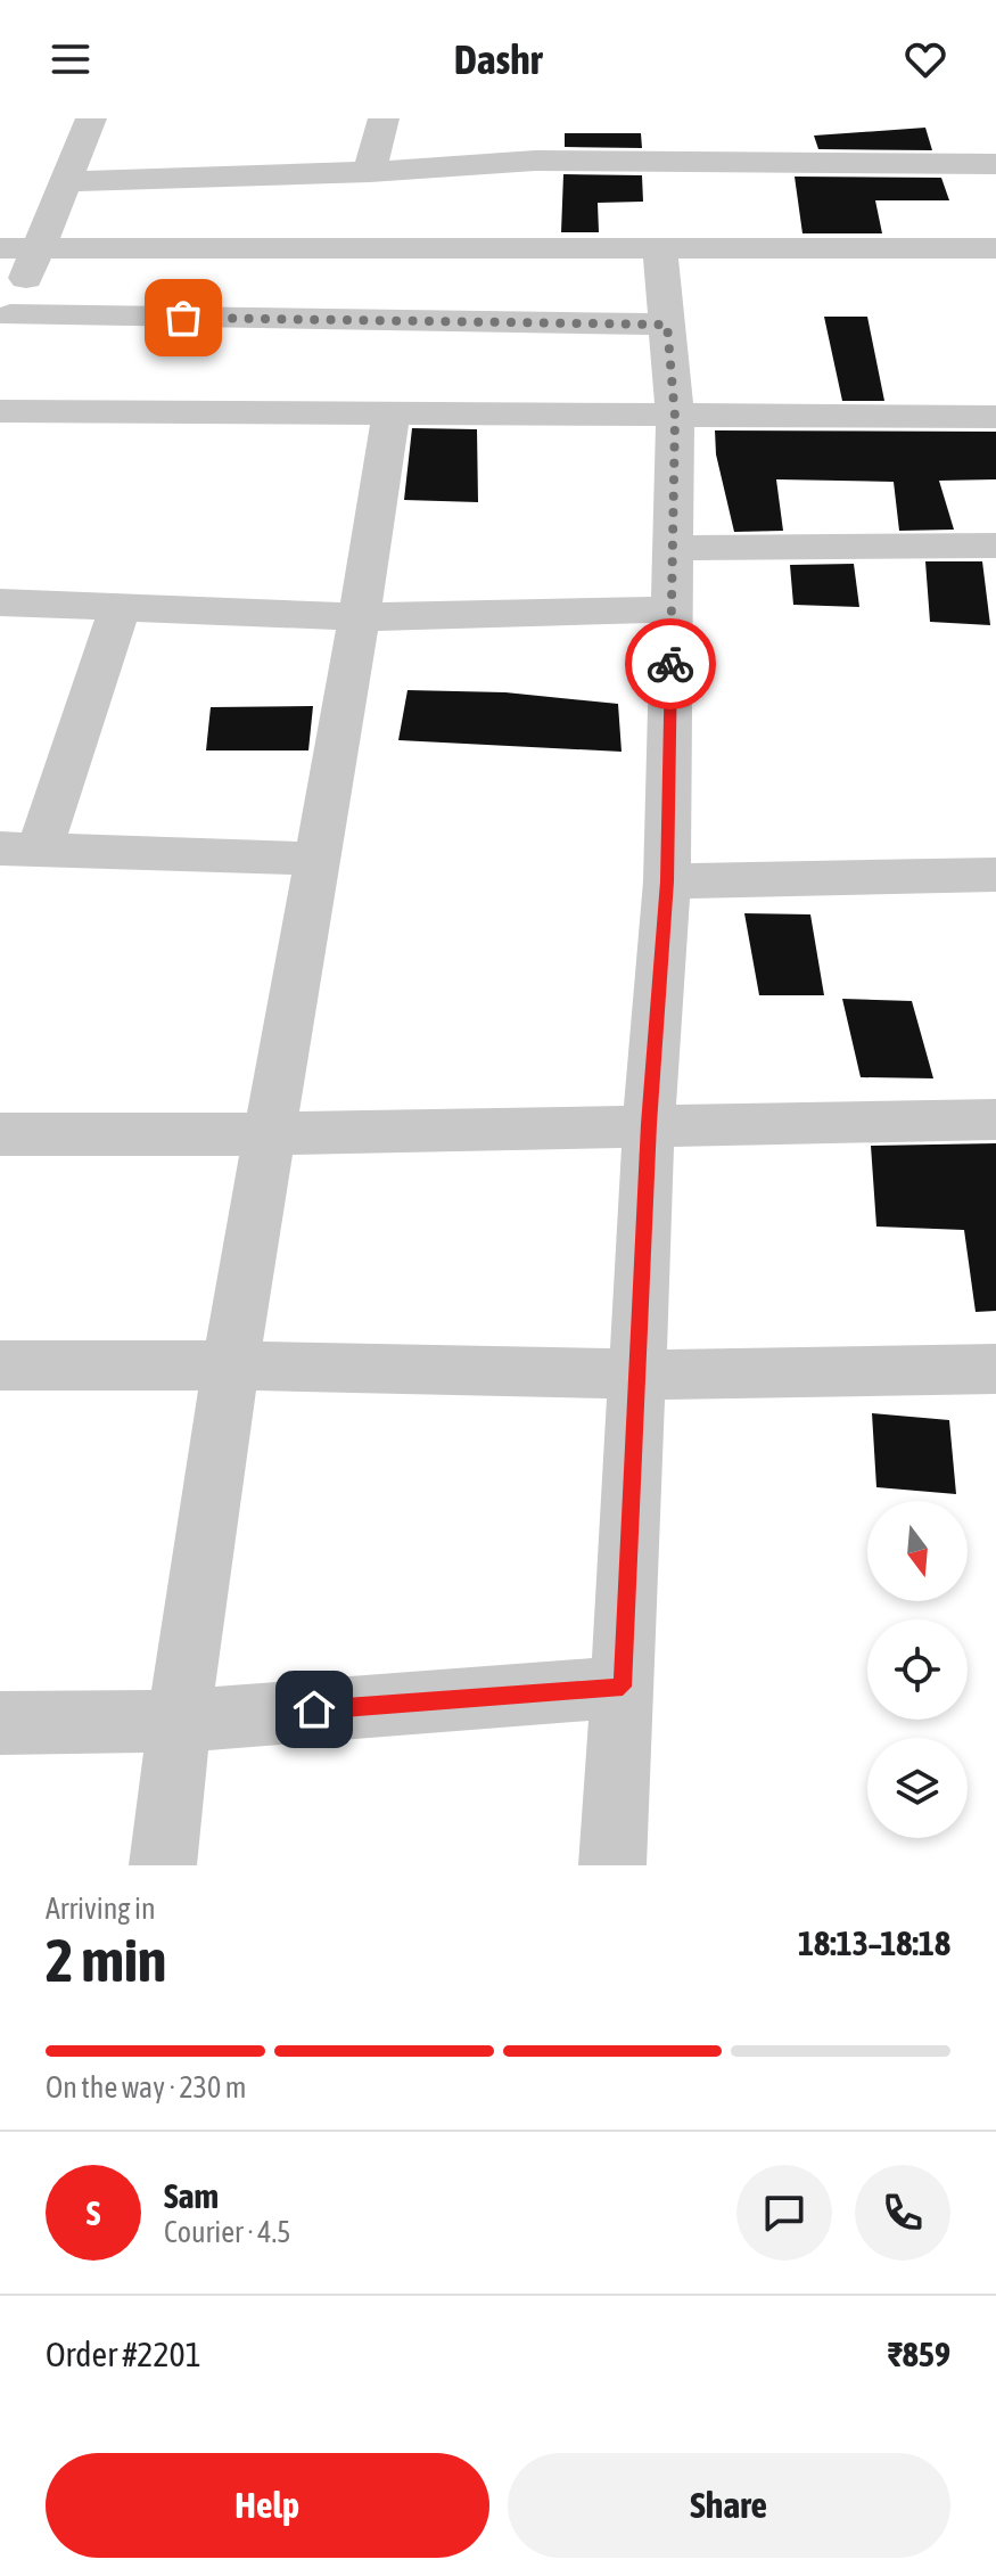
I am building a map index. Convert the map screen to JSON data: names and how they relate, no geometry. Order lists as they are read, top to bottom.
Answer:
{
  "north": "bottom",
  "page": {
    "header": "Dashr",
    "heading": ["2 min", "Arriving in", "18:13–18:18"],
    "panel": [
      "Sam",
      "Courier · 4.5",
      "Order #2201",
      "₹859"
    ],
    "bar": "On the way · 230 m",
    "round": "S",
    "buttons": ["Help", "Share"]
  }
}
